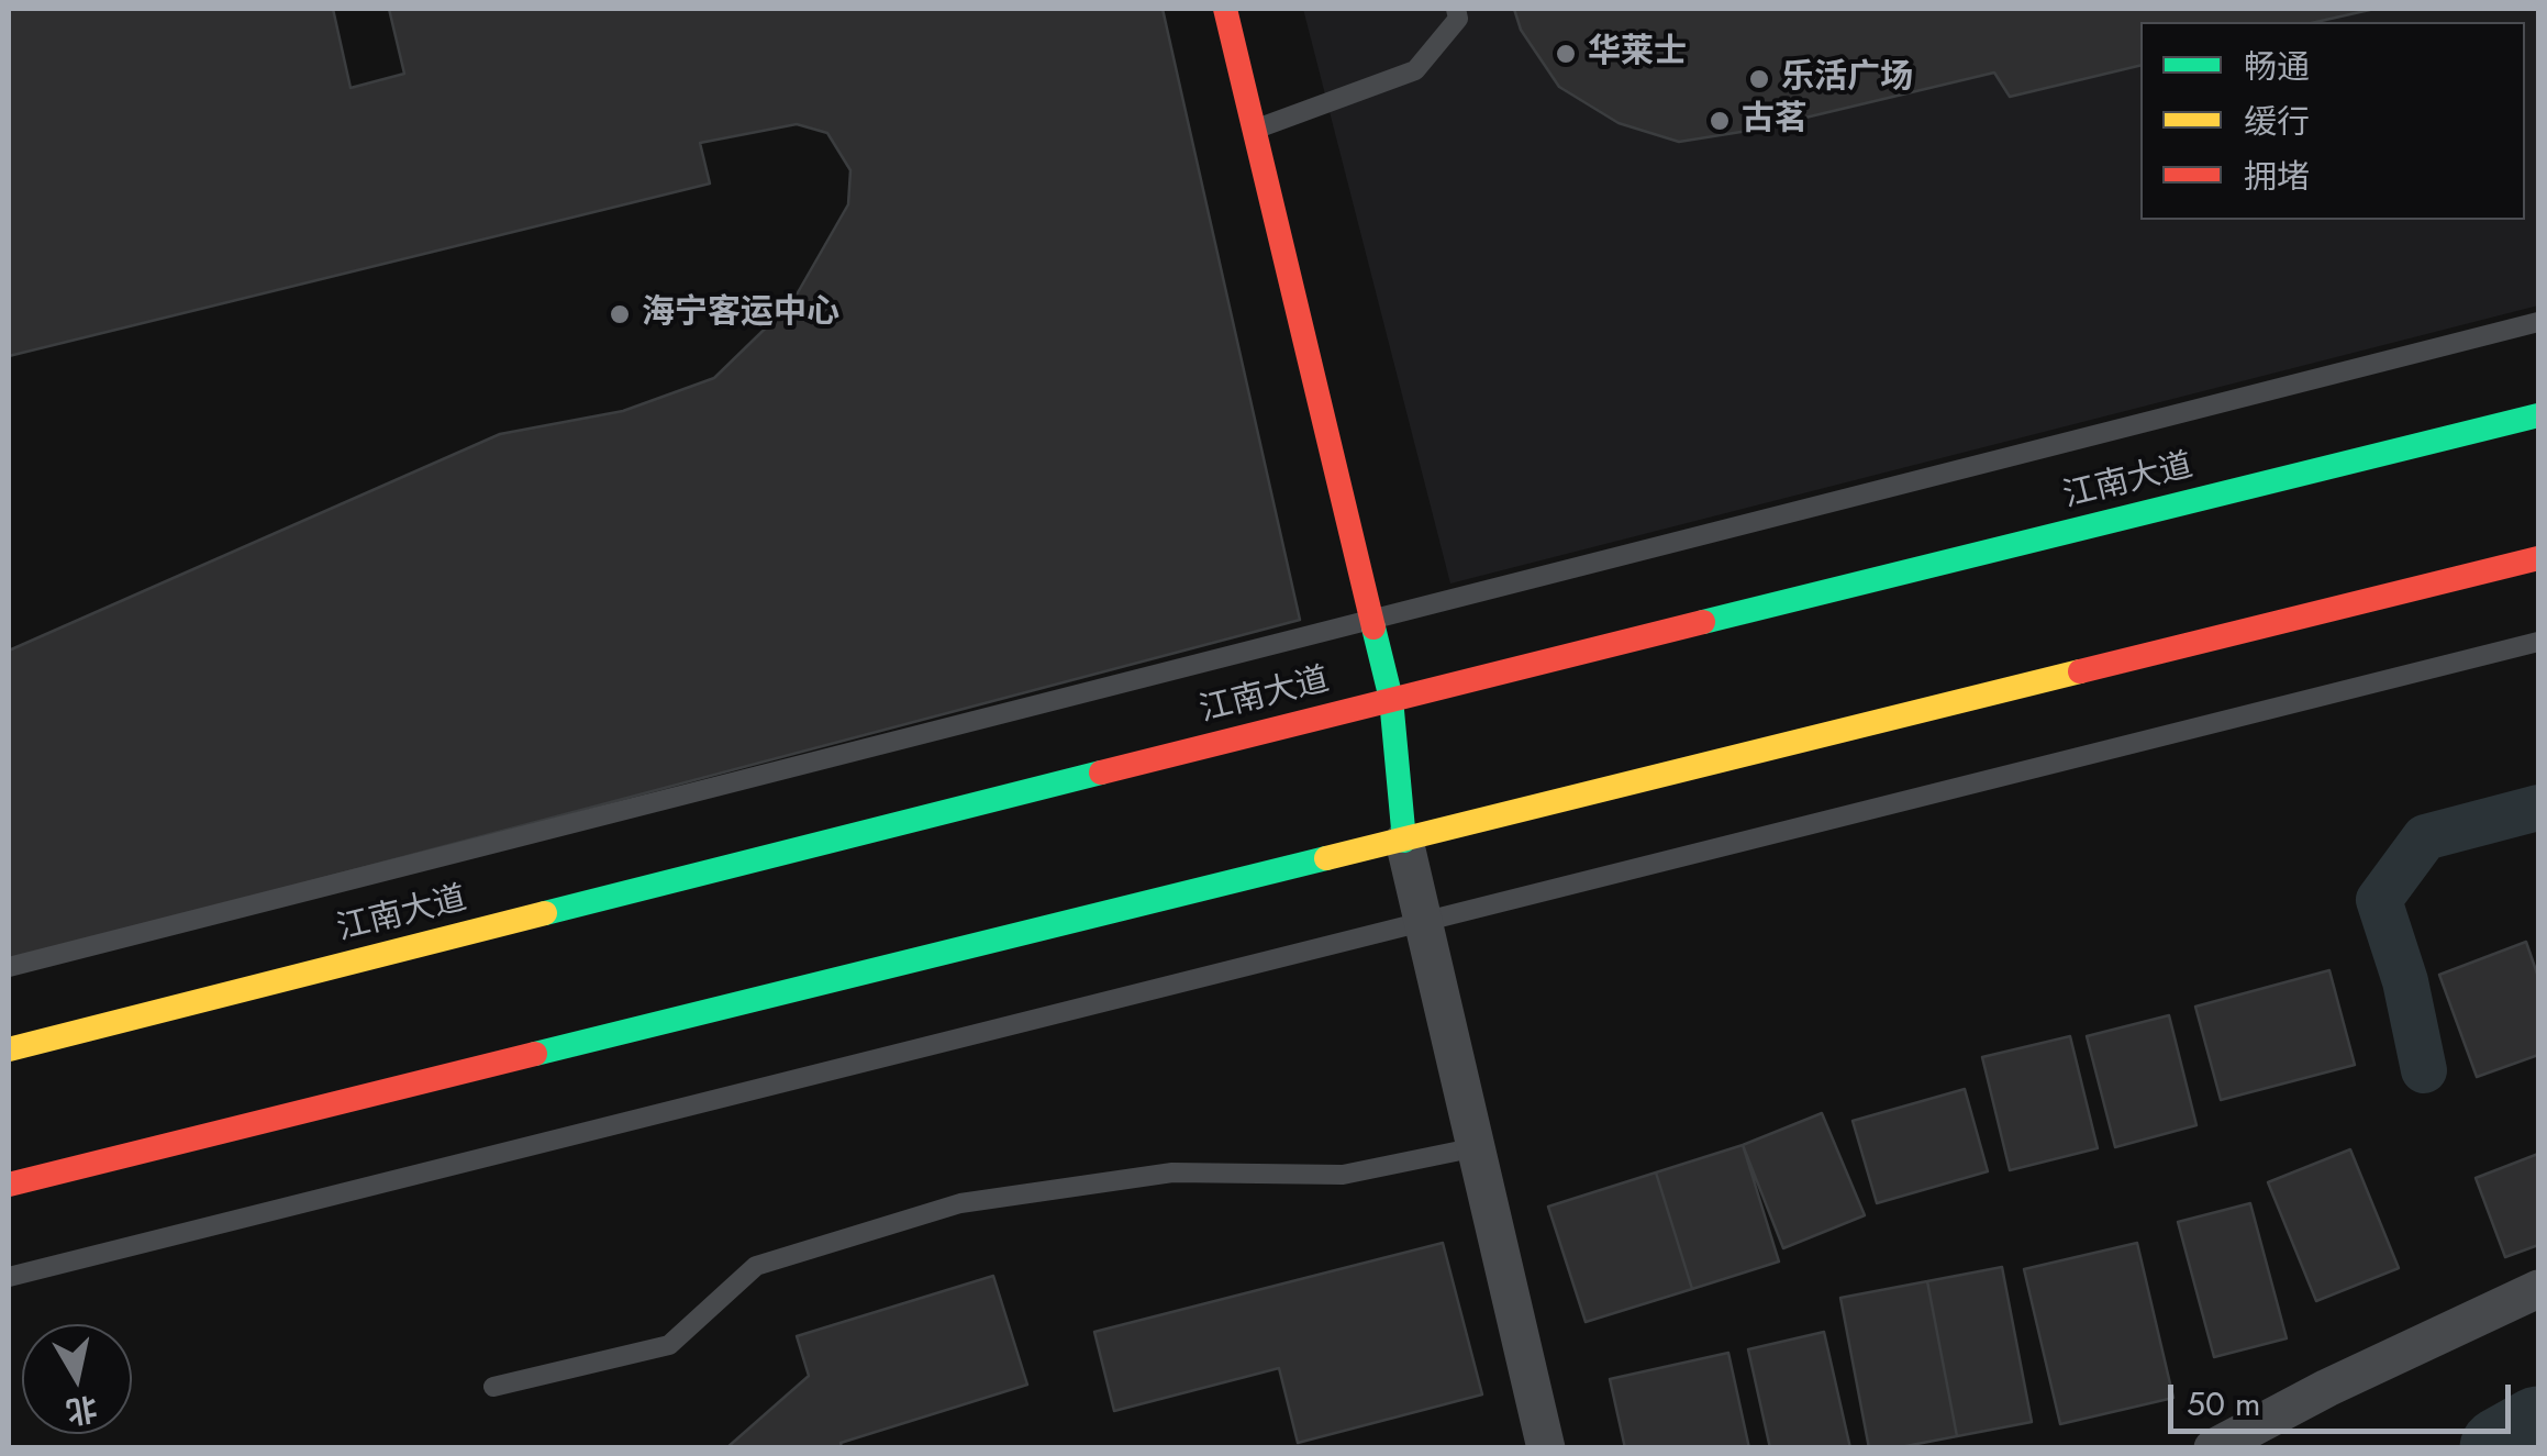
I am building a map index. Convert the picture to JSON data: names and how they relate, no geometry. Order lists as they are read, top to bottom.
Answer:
{
  "streets": {
    "main road": ["江南大道"]
  },
  "places": [
    "华莱士",
    "乐活广场",
    "古茗",
    "海宁客运中心"
  ],
  "legend": ["畅通", "缓行", "拥堵"],
  "scale_bar": "50 m",
  "north": "bottom"
}
